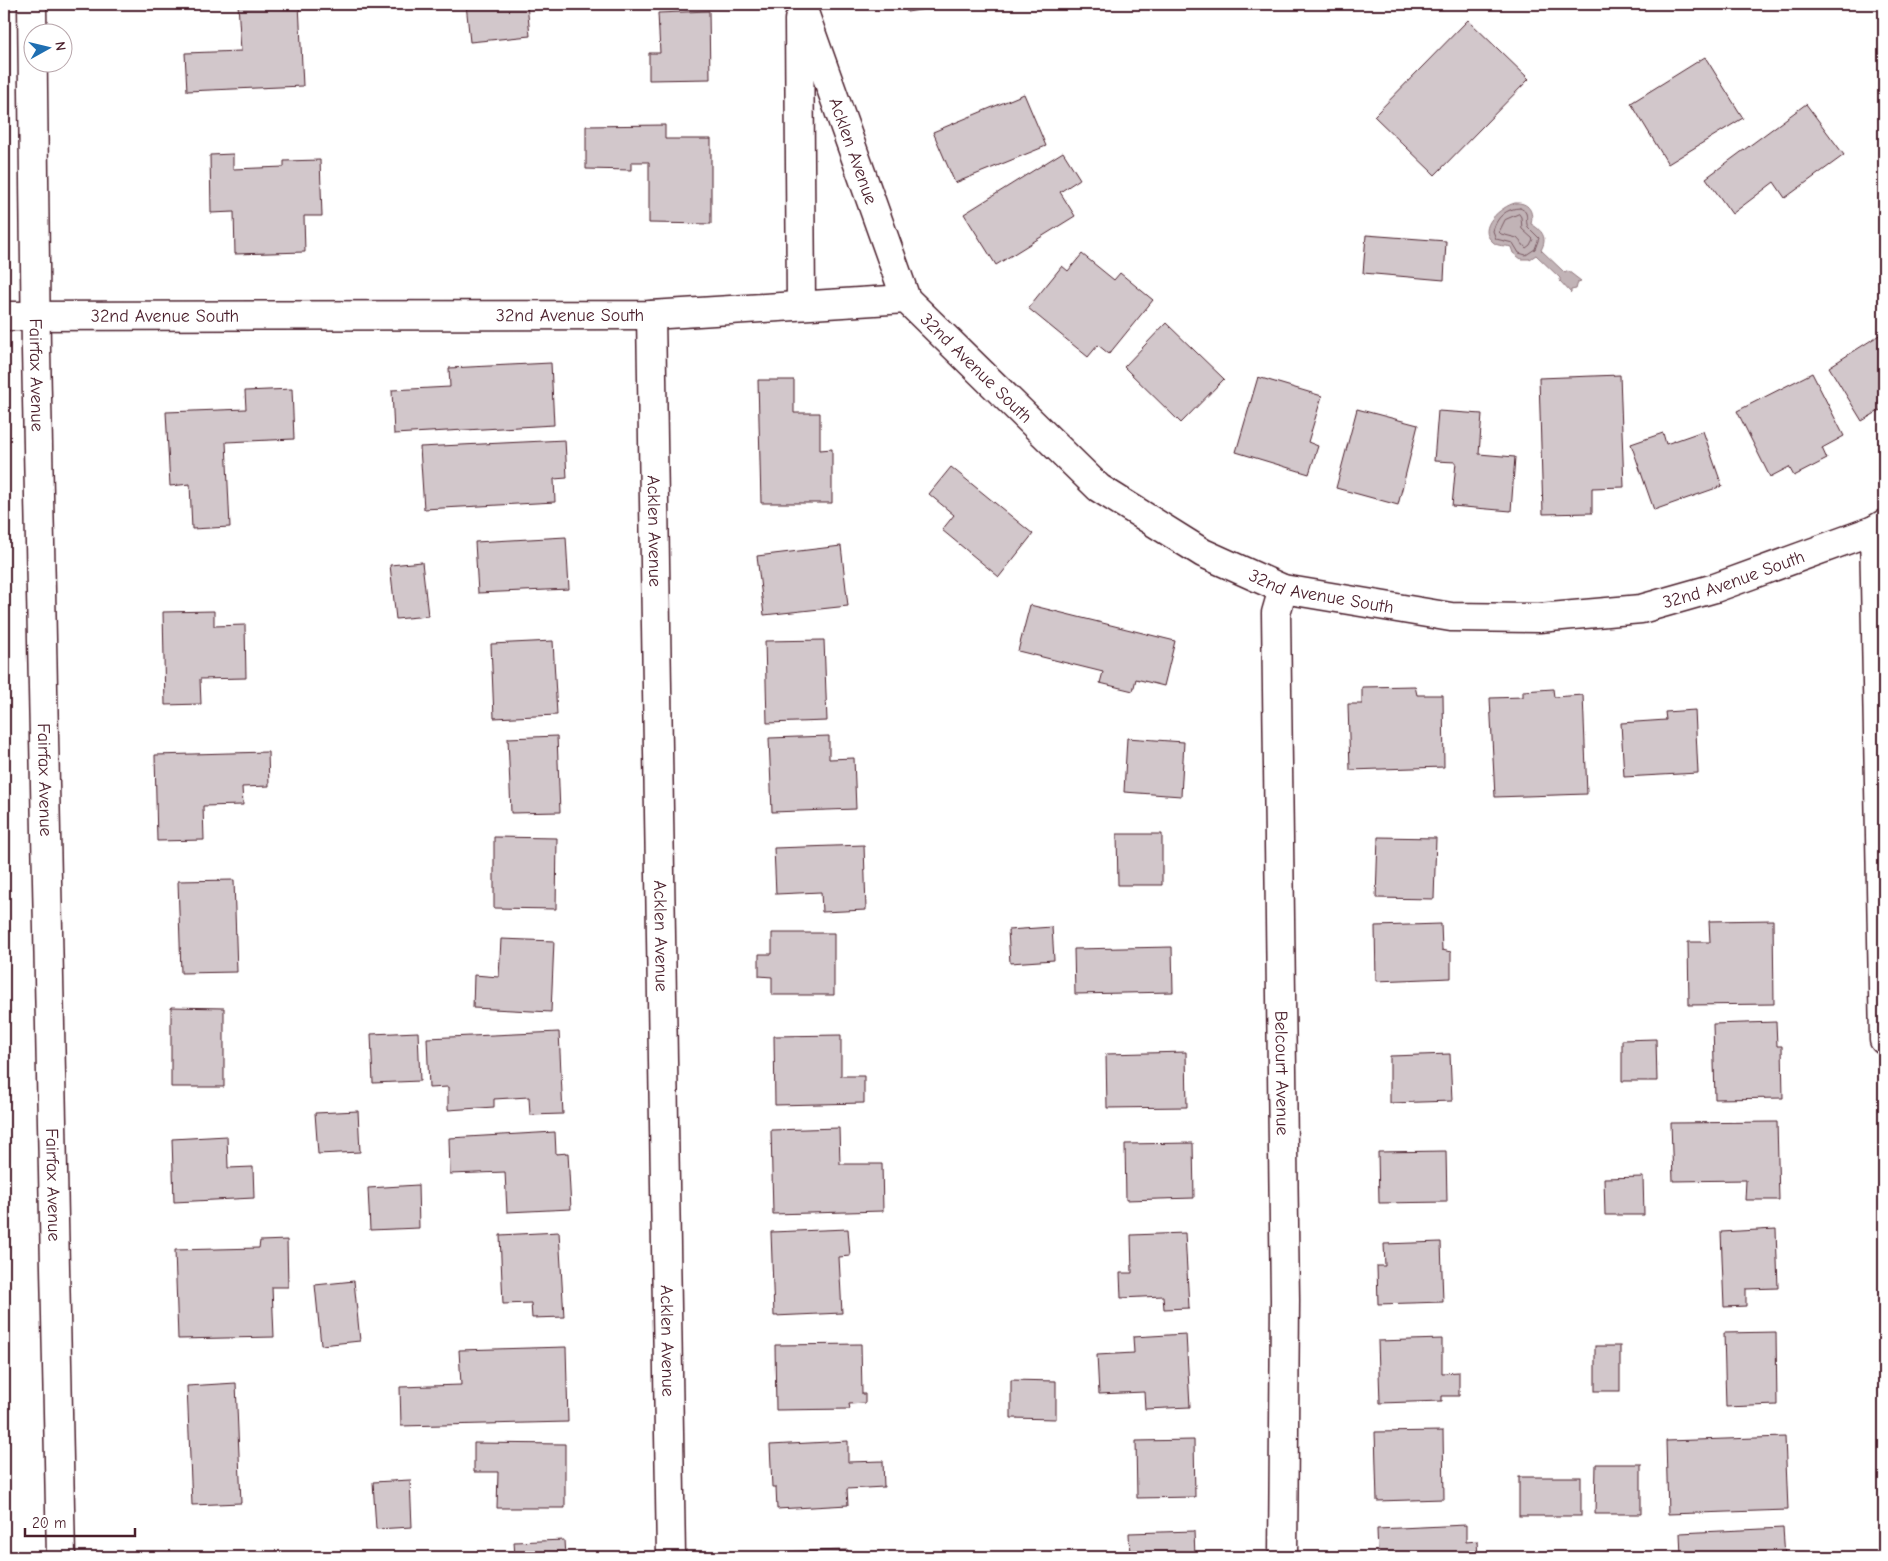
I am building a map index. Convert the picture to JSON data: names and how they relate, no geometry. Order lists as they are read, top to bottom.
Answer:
{
  "streets": {
    "street": [
      "Acklen Avenue",
      "32nd Avenue South",
      "Fairfax Avenue",
      "Belcourt Avenue"
    ]
  },
  "crossings": [
    ["Acklen Avenue", "32nd Avenue South"],
    ["32nd Avenue South", "Fairfax Avenue"],
    ["32nd Avenue South", "Belcourt Avenue"]
  ],
  "scale_bar": "20 m",
  "north": "right"
}
